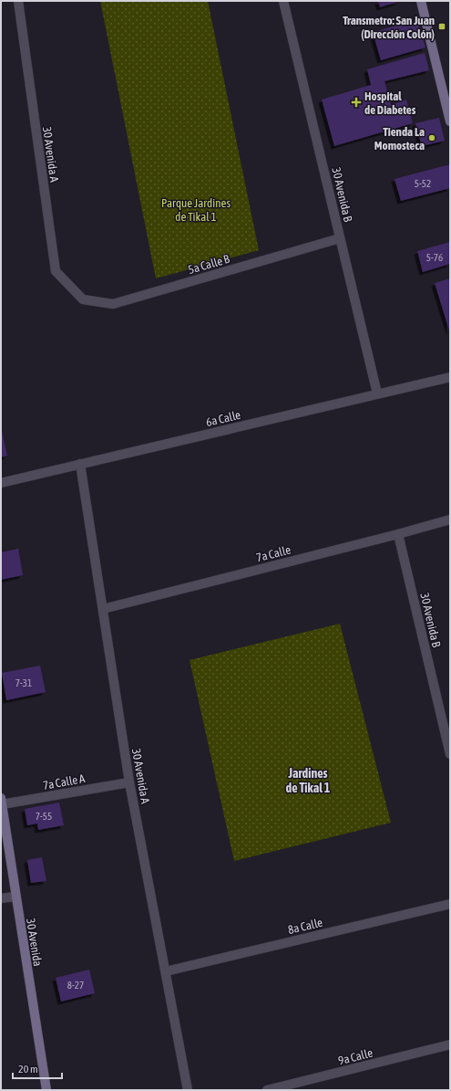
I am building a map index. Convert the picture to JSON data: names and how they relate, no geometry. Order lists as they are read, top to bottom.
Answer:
{
  "streets": {
    "street": [
      "30 Avenida A",
      "30 Avenida B",
      "5a Calle B",
      "6a Calle",
      "7a Calle",
      "7a Calle A",
      "8a Calle",
      "30 Avenida",
      "9a Calle"
    ]
  },
  "crossings": [
    ["30 Avenida A", "5a Calle B"],
    ["30 Avenida A", "6a Calle"],
    ["30 Avenida A", "7a Calle"],
    ["30 Avenida A", "7a Calle A"],
    ["30 Avenida A", "8a Calle"],
    ["30 Avenida B", "5a Calle B"],
    ["30 Avenida B", "6a Calle"],
    ["30 Avenida B", "7a Calle"],
    ["7a Calle A", "30 Avenida"]
  ],
  "districts": ["Jardines de Tikal 1"],
  "parks": ["Parque Jardines de Tikal 1"],
  "places": {
    "transit": ["Transmetro: San Juan (Dirección Colón)"],
    "health": ["Hospital de Diabetes"],
    "other": ["Tienda La Momosteca"]
  },
  "house_numbers": [
    "5-52",
    "5-76",
    "7-31",
    "7-55",
    "8-27"
  ],
  "scale_bar": "20 m"
}
